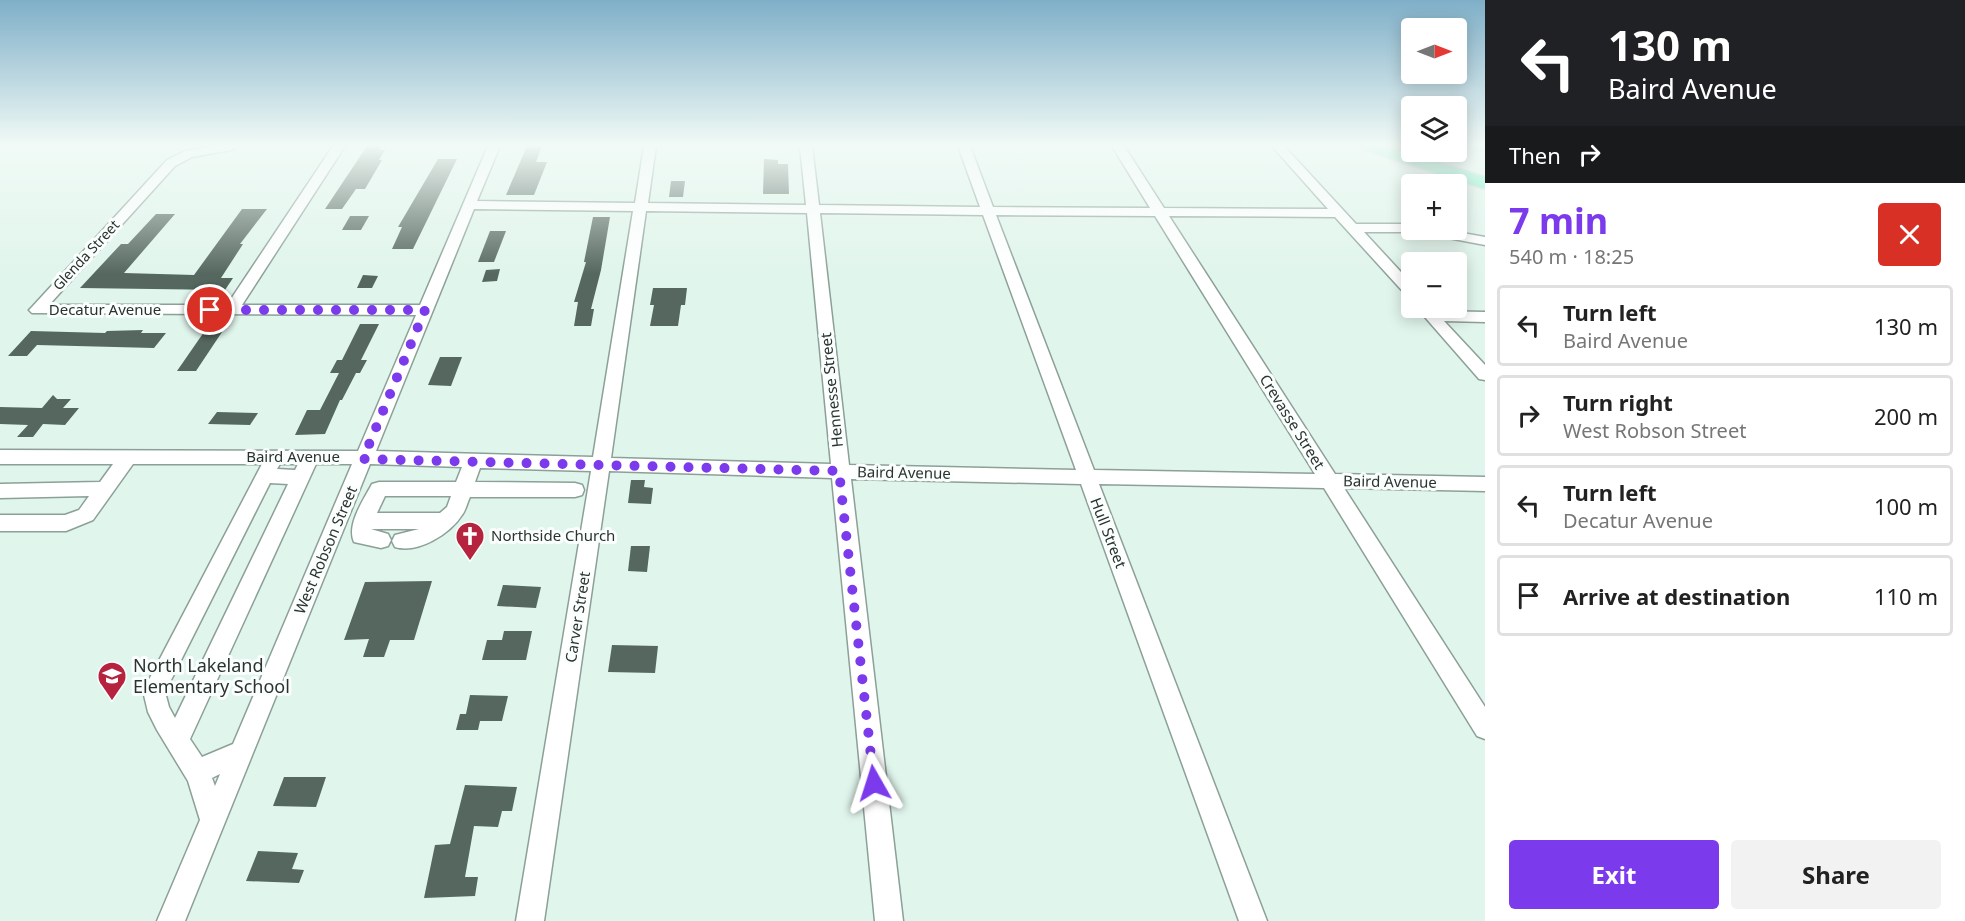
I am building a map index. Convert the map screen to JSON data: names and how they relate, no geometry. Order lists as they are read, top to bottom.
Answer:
{
  "streets": {
    "street": [
      "Glenda Street",
      "Decatur Avenue",
      "Hennesse Street",
      "Crevasse Street",
      "Baird Avenue",
      "Hull Street",
      "West Robson Street",
      "Carver Street"
    ]
  },
  "crossings": [
    ["Glenda Street", "Decatur Avenue"],
    ["Decatur Avenue", "West Robson Street"],
    ["Hennesse Street", "Baird Avenue"],
    ["Crevasse Street", "Baird Avenue"],
    ["Baird Avenue", "Hull Street"],
    ["Baird Avenue", "West Robson Street"],
    ["Baird Avenue", "Carver Street"]
  ],
  "places": {
    "church": ["Northside Church"],
    "school or university": ["North Lakeland Elementary School"]
  },
  "north": "right",
  "page": {
    "turn": ["130 m", "Baird Avenue"],
    "map_buttons": ["+", "−"],
    "then": "Then",
    "heading": ["7 min", "540 m · 18:25"],
    "list": [
      {
        "name": "Turn left",
        "note": "Baird Avenue",
        "value": "130 m"
      },
      {
        "name": "Turn right",
        "note": "West Robson Street",
        "value": "200 m"
      },
      {
        "name": "Turn left",
        "note": "Decatur Avenue",
        "value": "100 m"
      },
      {
        "name": "Arrive at destination",
        "value": "110 m"
      }
    ],
    "buttons": ["Exit", "Share"]
  }
}
